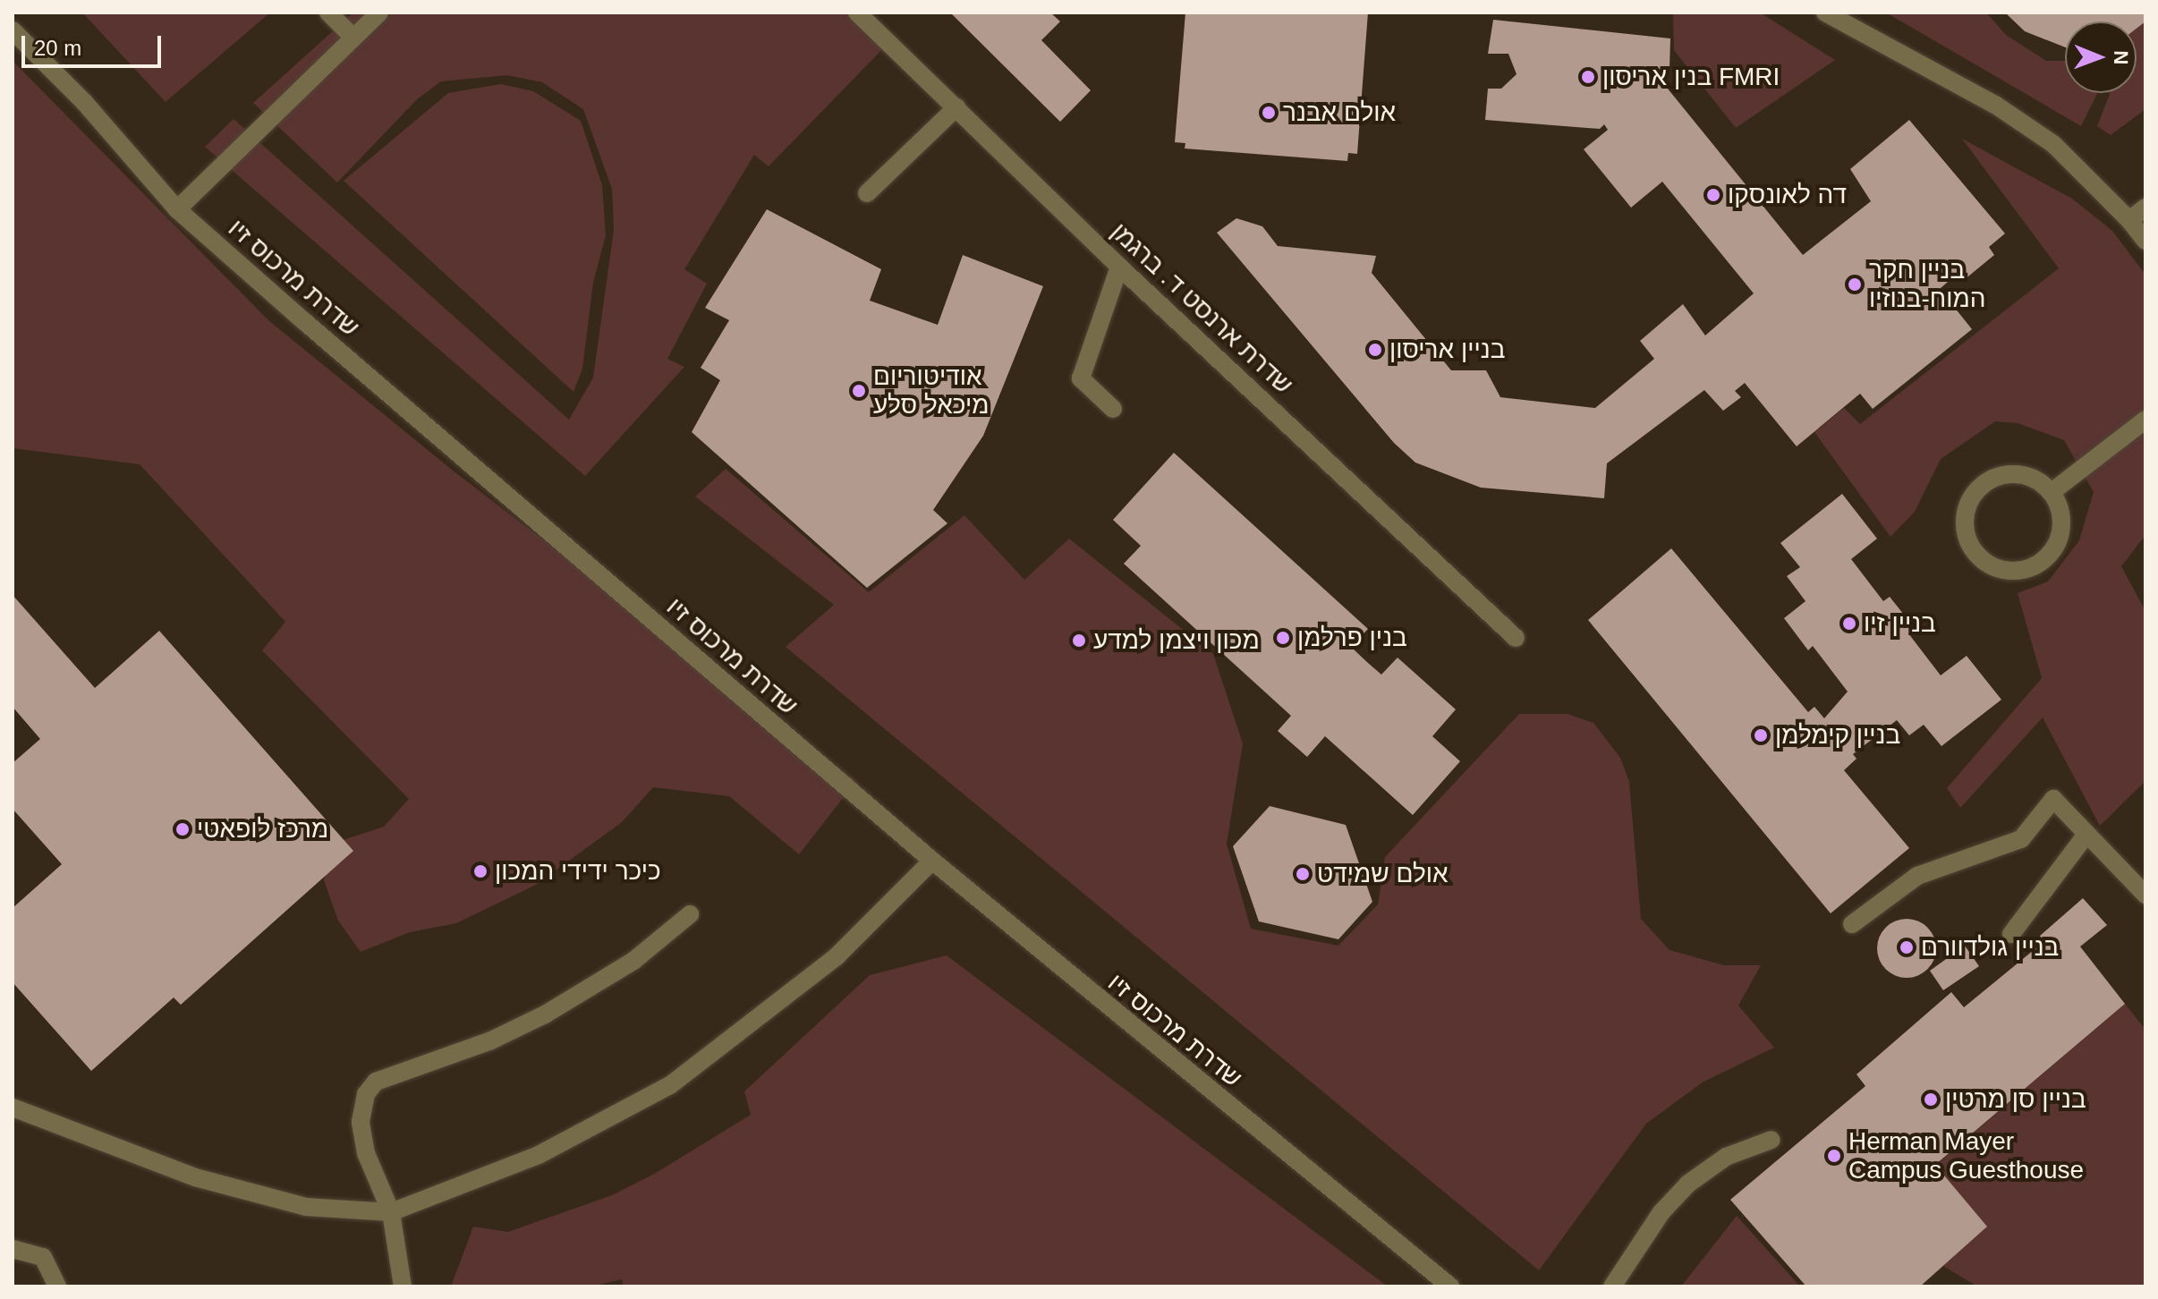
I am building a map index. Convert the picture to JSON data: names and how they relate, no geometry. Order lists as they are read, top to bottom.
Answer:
{
  "streets": {
    "street": ["שדרת מרכוס זיו", "שדרת ארנסט ד. ברגמן"]
  },
  "places": [
    "בנין אריסון FMRI",
    "אולם אבנר",
    "דה לאונסקו",
    "בניין חקר המוח-בנוזיו",
    "בניין אריסון",
    "אודיטוריום מיכאל סלע",
    "בניין זיו",
    "בנין פרלמן",
    "מכון ויצמן למדע",
    "בניין קימלמן",
    "מרכז לופאטי",
    "כיכר ידידי המכון",
    "אולם שמידט",
    "בניין גולדוורם",
    "בניין סן מרטין",
    "Herman Mayer Campus Guesthouse"
  ],
  "scale_bar": "20 m",
  "north": "right"
}
